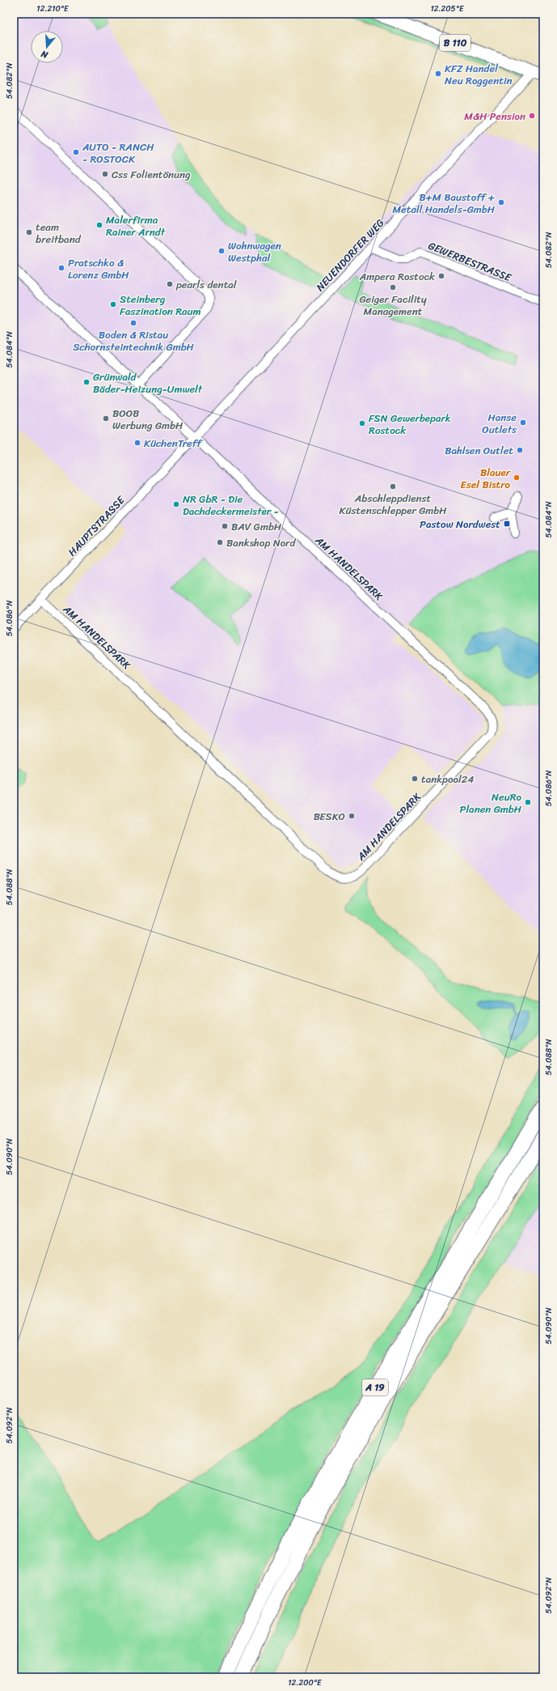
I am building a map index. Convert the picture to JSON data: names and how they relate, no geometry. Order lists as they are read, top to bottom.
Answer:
{
  "streets": {
    "highway": ["A 19"],
    "main road": ["B 110"],
    "street": [
      "NEUENDORFER WEG",
      "GEWERBESTRASSE",
      "HAUPTSTRASSE",
      "AM HANDELSPARK"
    ]
  },
  "crossings": [
    ["B 110", "NEUENDORFER WEG"],
    ["NEUENDORFER WEG", "GEWERBESTRASSE"],
    ["NEUENDORFER WEG", "HAUPTSTRASSE"],
    ["NEUENDORFER WEG", "AM HANDELSPARK"],
    ["HAUPTSTRASSE", "AM HANDELSPARK"]
  ],
  "places": {
    "other": [
      "KFZ Handel Neu Roggentin",
      "M&H Pension",
      "AUTO - RANCH - ROSTOCK",
      "Css Folientönung",
      "B+M Baustoff + Metall Handels-GmbH",
      "Malerfirma Rainer Arndt",
      "team breitband",
      "Wohnwagen Westphal",
      "Pratschko & Lorenz GmbH",
      "Ampera Rostock",
      "pearls dental",
      "Geiger Facility Management",
      "Steinberg Faszination Raum",
      "Boden & Ristau Schornsteintechnik GmbH",
      "Grünwald Bäder-Heizung-Umwelt",
      "BOOB Werbung GmbH",
      "Hanse Outlets",
      "FSN Gewerbepark Rostock",
      "KüchenTreff",
      "Bahlsen Outlet",
      "Blauer Esel Bistro",
      "Abschleppdienst Küstenschlepper GmbH",
      "NR GbR - Die Dachdeckermeister -",
      "BAV GmbH",
      "Bankshop Nord",
      "tankpool24",
      "NeuRo Planen GmbH",
      "BESKO"
    ],
    "transit": ["Pastow Nordwest"]
  },
  "north": "bottom",
  "coordinates": [
    "12.210°E",
    "12.205°E",
    "54.082°N",
    "54.084°N",
    "54.086°N",
    "54.088°N",
    "54.090°N",
    "54.092°N",
    "12.200°E"
  ]
}
